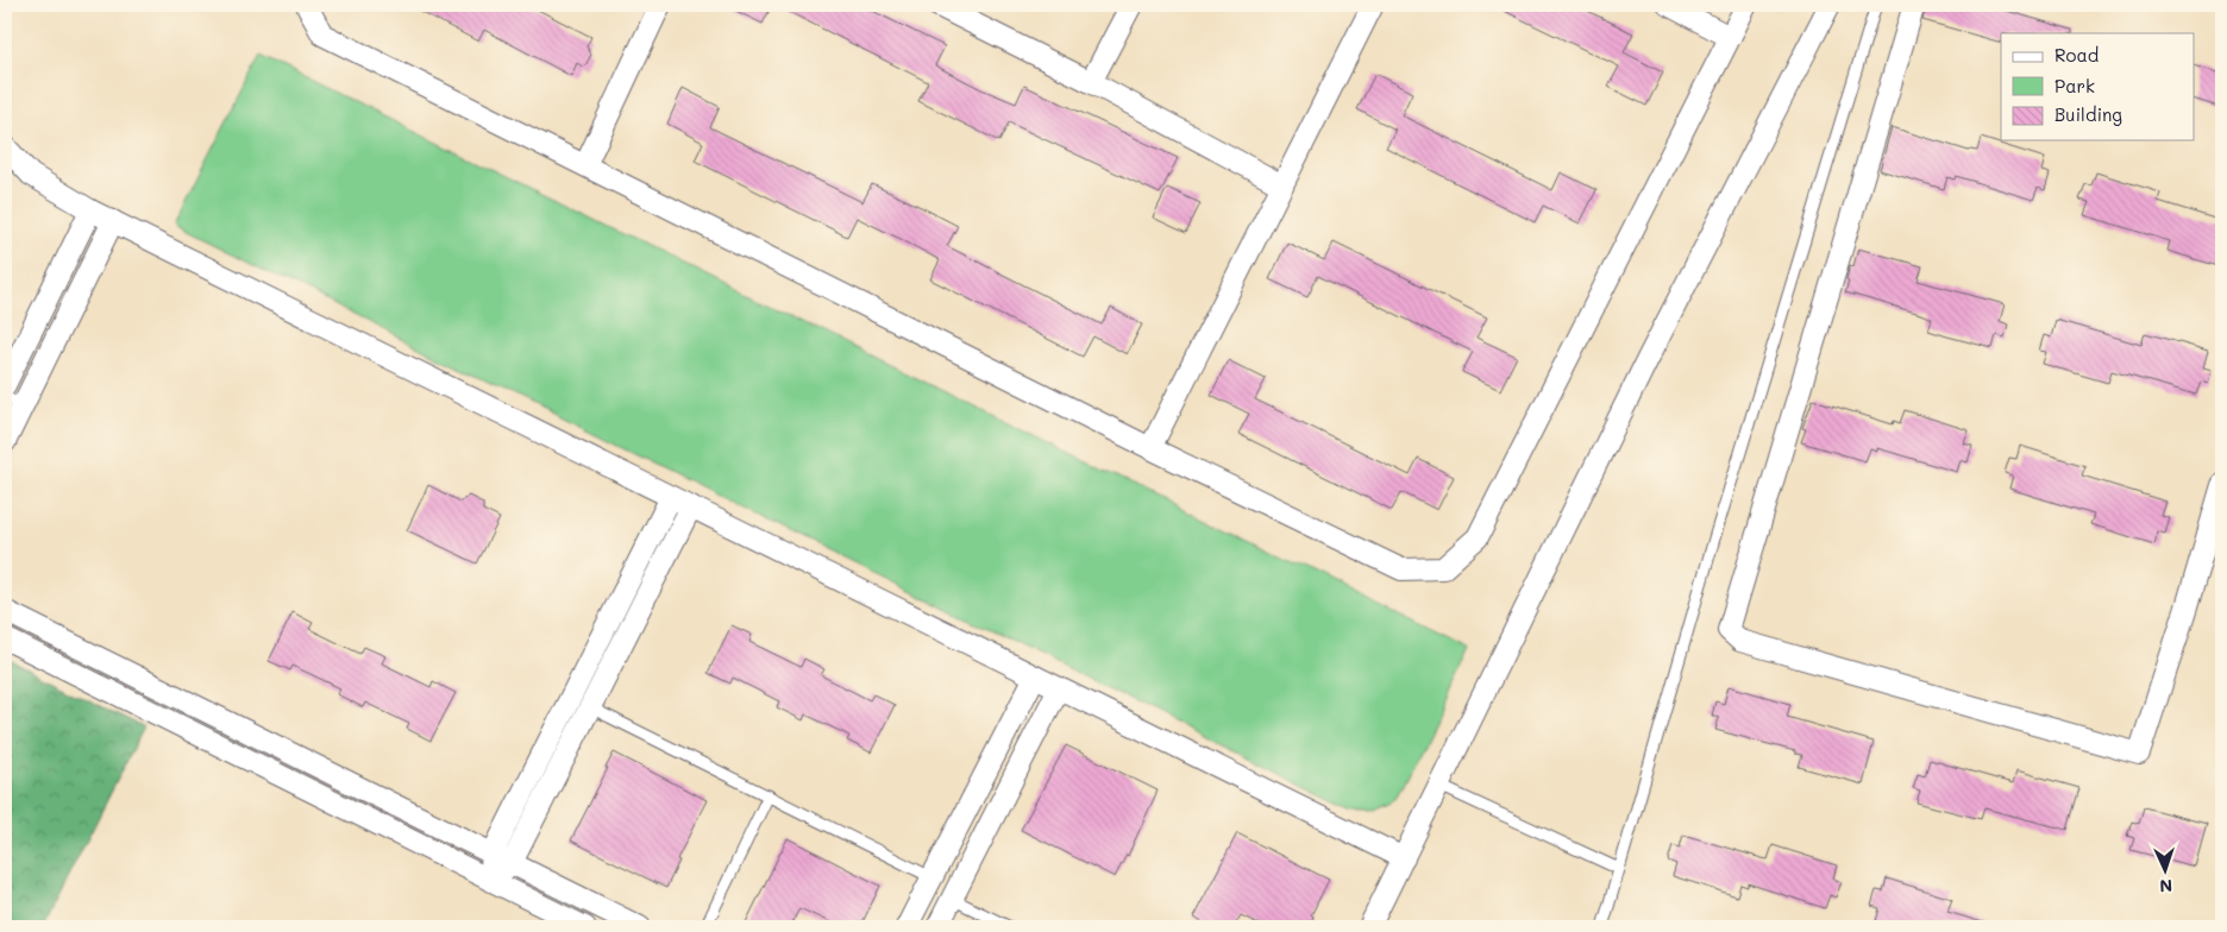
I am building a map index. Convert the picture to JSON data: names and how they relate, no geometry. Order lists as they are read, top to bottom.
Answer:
{
  "legend": ["Road", "Park", "Building"],
  "north": "bottom"
}
